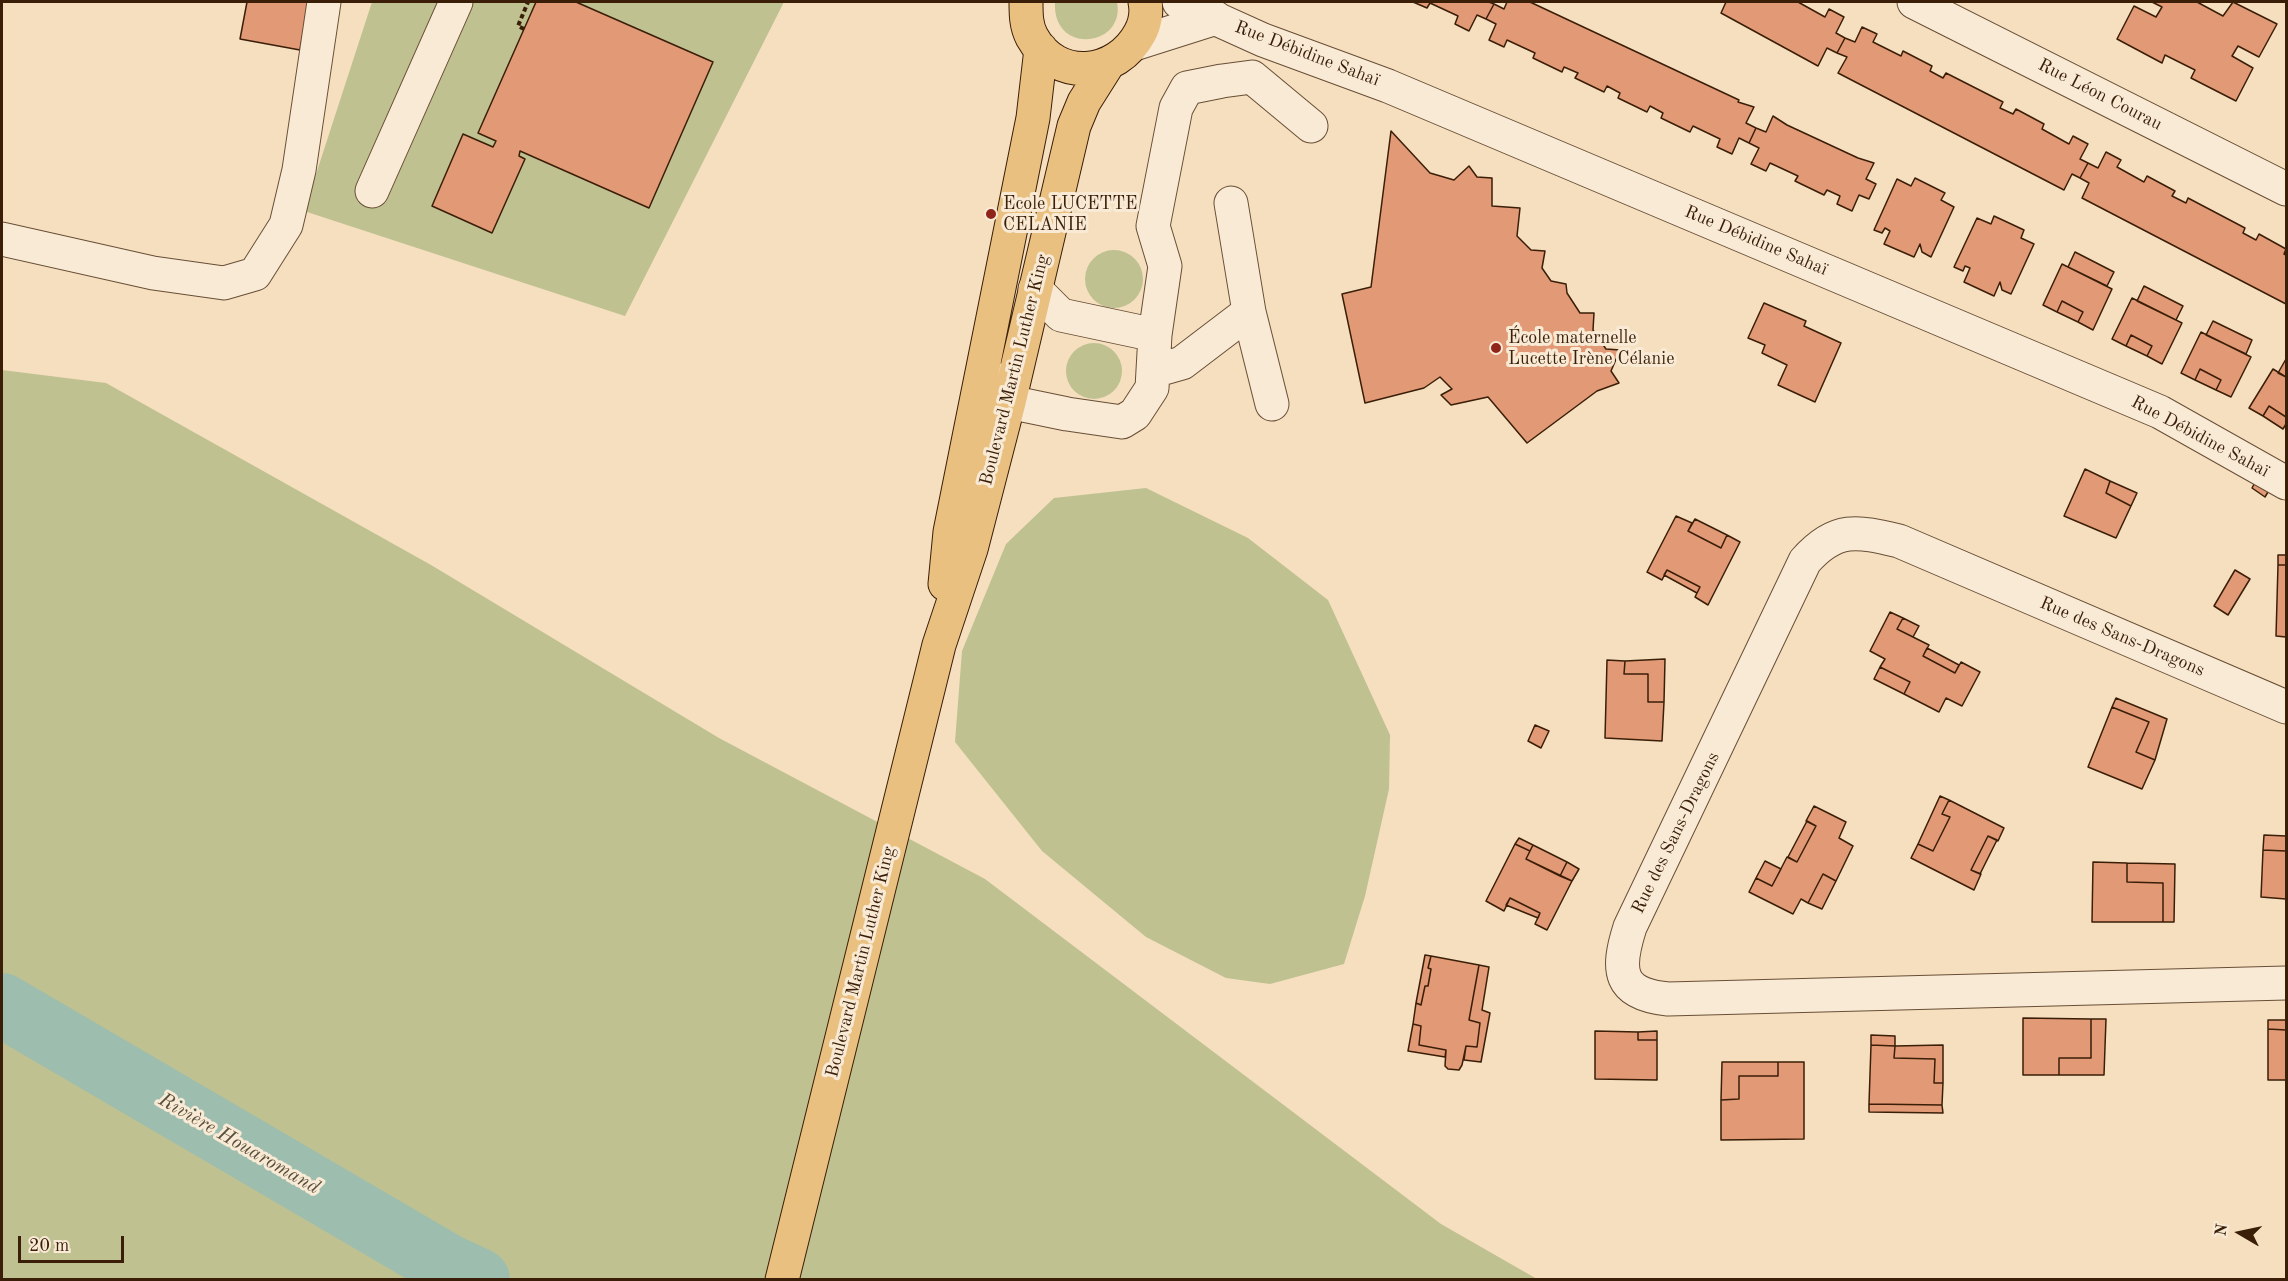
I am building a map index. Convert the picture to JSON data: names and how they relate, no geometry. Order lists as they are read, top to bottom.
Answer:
{
  "streets": {
    "main road": ["Boulevard Martin Luther King"],
    "street": ["Rue Débidine Sahaï", "Rue Léon Courau", "Rue des Sans-Dragons"]
  },
  "water": ["Rivière Houaromand"],
  "places": ["Ecole LUCETTE CELANIE", "École maternelle Lucette Irène Célanie"],
  "scale_bar": "20 m",
  "north": "left"
}
